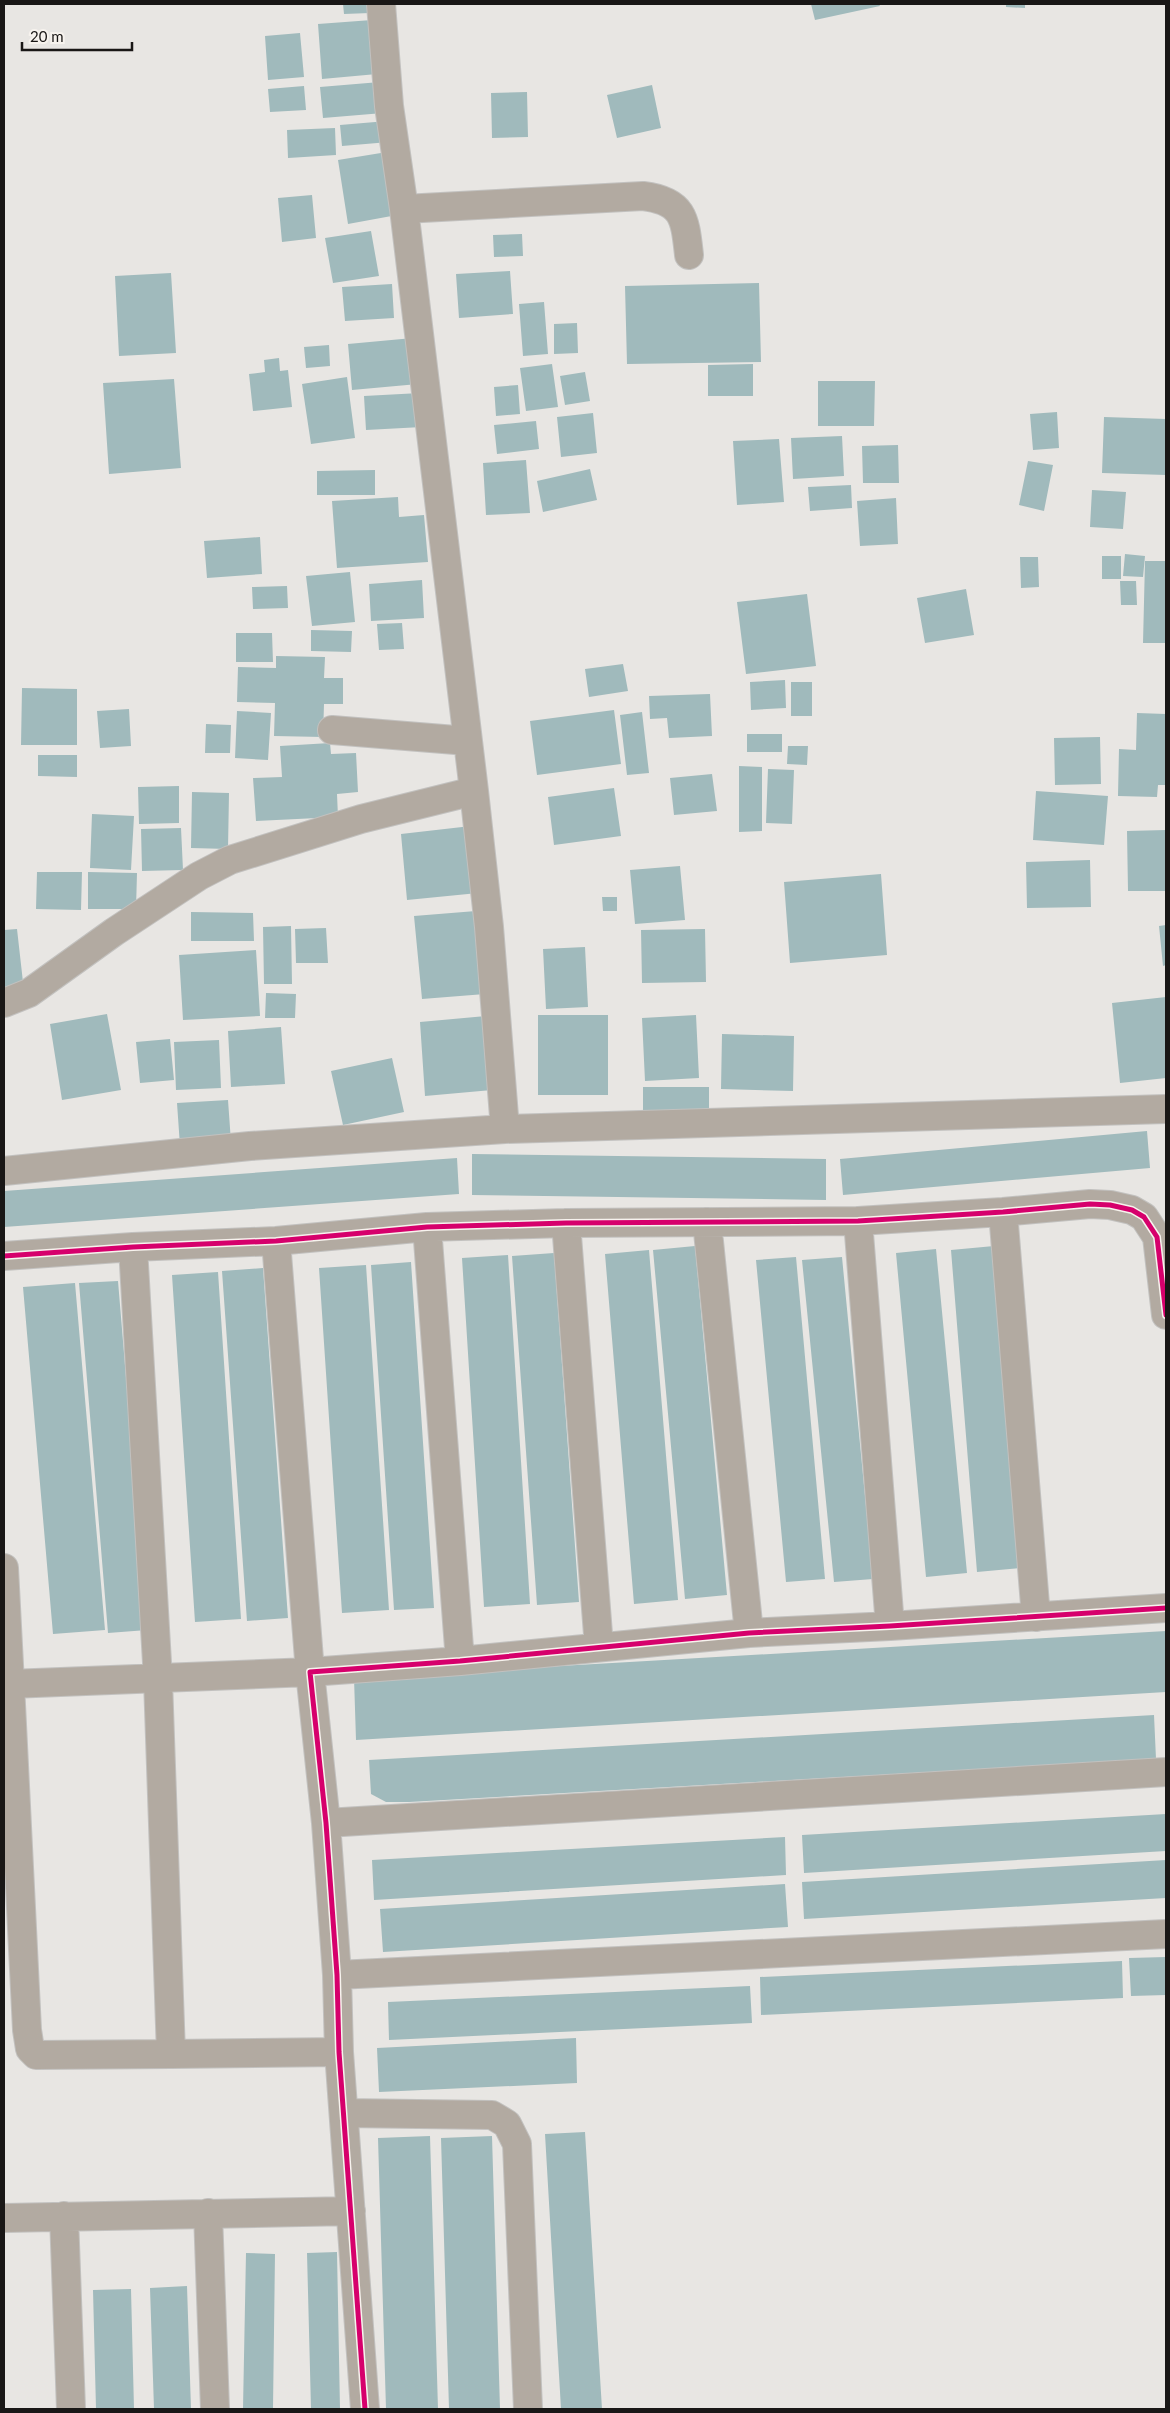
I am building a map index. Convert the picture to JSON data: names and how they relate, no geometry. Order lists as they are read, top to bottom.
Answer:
{
  "scale_bar": "20 m"
}
